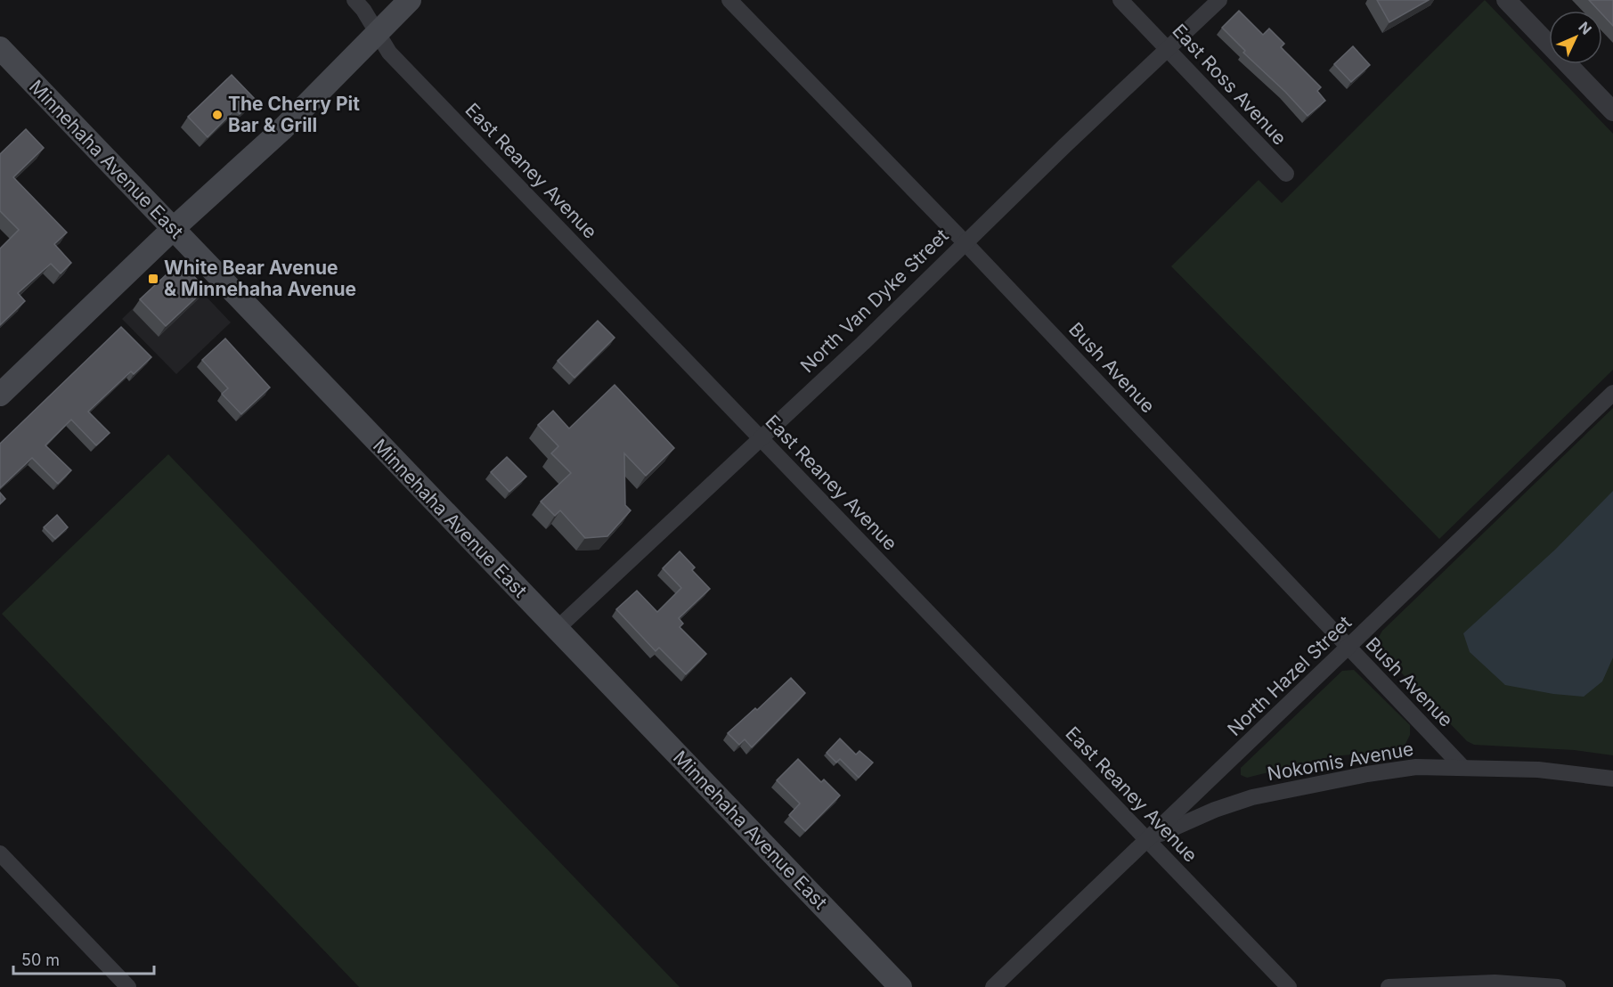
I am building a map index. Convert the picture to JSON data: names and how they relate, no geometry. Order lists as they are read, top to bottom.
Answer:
{
  "streets": {
    "main road": ["Minnehaha Avenue East"],
    "street": [
      "East Ross Avenue",
      "East Reaney Avenue",
      "North Van Dyke Street",
      "Bush Avenue",
      "North Hazel Street",
      "Nokomis Avenue"
    ]
  },
  "crossings": [
    ["East Ross Avenue", "North Van Dyke Street"],
    ["Minnehaha Avenue East", "North Van Dyke Street"],
    ["East Reaney Avenue", "North Van Dyke Street"],
    ["East Reaney Avenue", "North Hazel Street"],
    ["East Reaney Avenue", "Nokomis Avenue"],
    ["North Van Dyke Street", "Bush Avenue"],
    ["Bush Avenue", "North Hazel Street"],
    ["Bush Avenue", "Nokomis Avenue"],
    ["North Hazel Street", "Nokomis Avenue"]
  ],
  "places": {
    "other": ["The Cherry Pit Bar & Grill"],
    "transit": ["White Bear Avenue & Minnehaha Avenue"]
  },
  "scale_bar": "50 m",
  "north": "top right"
}
